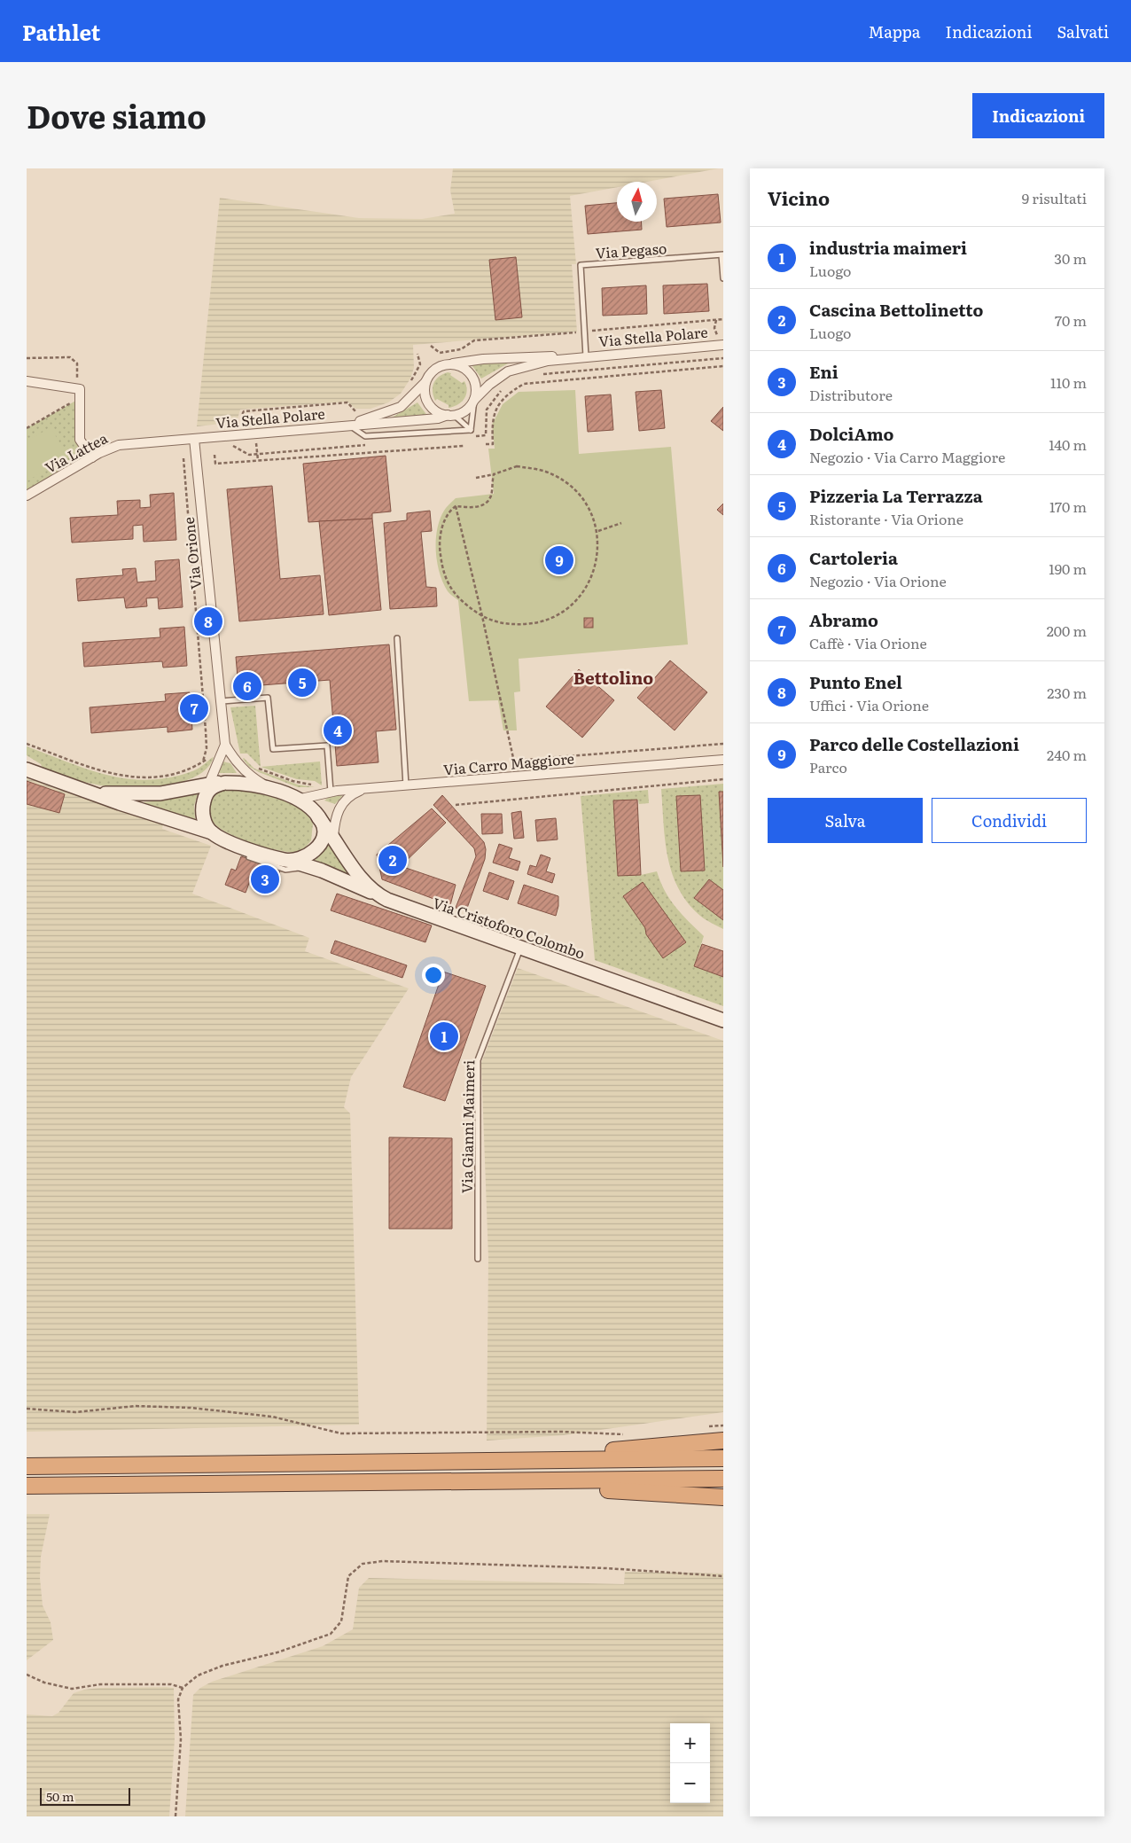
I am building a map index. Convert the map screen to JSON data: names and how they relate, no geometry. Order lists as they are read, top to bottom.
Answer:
{
  "streets": {
    "main road": ["Via Cristoforo Colombo"],
    "street": [
      "Via Stella Polare",
      "Via Lattea",
      "Via Orione",
      "Via Carro Maggiore"
    ],
    "lane": ["Via Pegaso", "Via Gianni Maimeri"]
  },
  "crossings": [
    ["Via Pegaso", "Via Stella Polare"],
    ["Via Stella Polare", "Via Lattea"],
    ["Via Stella Polare", "Via Orione"],
    ["Via Lattea", "Via Orione"],
    ["Via Carro Maggiore", "Via Cristoforo Colombo"],
    ["Via Cristoforo Colombo", "Via Gianni Maimeri"]
  ],
  "districts": ["Bettolino"],
  "scale_bar": "50 m",
  "north": "top",
  "page": {
    "header": "Pathlet",
    "nav": ["Mappa", "Indicazioni", "Salvati"],
    "title": "Dove siamo",
    "buttons": [
      "Indicazioni",
      ["Salva", "Condividi"]
    ],
    "heading": ["Vicino", "9 risultati"],
    "list": [
      {
        "mark": "1",
        "name": "industria maimeri",
        "note": "Luogo",
        "value": "30 m"
      },
      {
        "mark": "2",
        "name": "Cascina Bettolinetto",
        "note": "Luogo",
        "value": "70 m"
      },
      {
        "mark": "3",
        "name": "Eni",
        "note": "Distributore",
        "value": "110 m"
      },
      {
        "mark": "4",
        "name": "DolciAmo",
        "note": "Negozio · Via Carro Maggiore",
        "value": "140 m"
      },
      {
        "mark": "5",
        "name": "Pizzeria La Terrazza",
        "note": "Ristorante · Via Orione",
        "value": "170 m"
      },
      {
        "mark": "6",
        "name": "Cartoleria",
        "note": "Negozio · Via Orione",
        "value": "190 m"
      },
      {
        "mark": "7",
        "name": "Abramo",
        "note": "Caffè · Via Orione",
        "value": "200 m"
      },
      {
        "mark": "8",
        "name": "Punto Enel",
        "note": "Uffici · Via Orione",
        "value": "230 m"
      },
      {
        "mark": "9",
        "name": "Parco delle Costellazioni",
        "note": "Parco",
        "value": "240 m"
      }
    ],
    "pins": [
      "9",
      "8",
      "5",
      "6",
      "7",
      "4",
      "2",
      "3",
      "1"
    ],
    "map_buttons": ["+", "−"],
    "scale": "50 m"
  }
}
